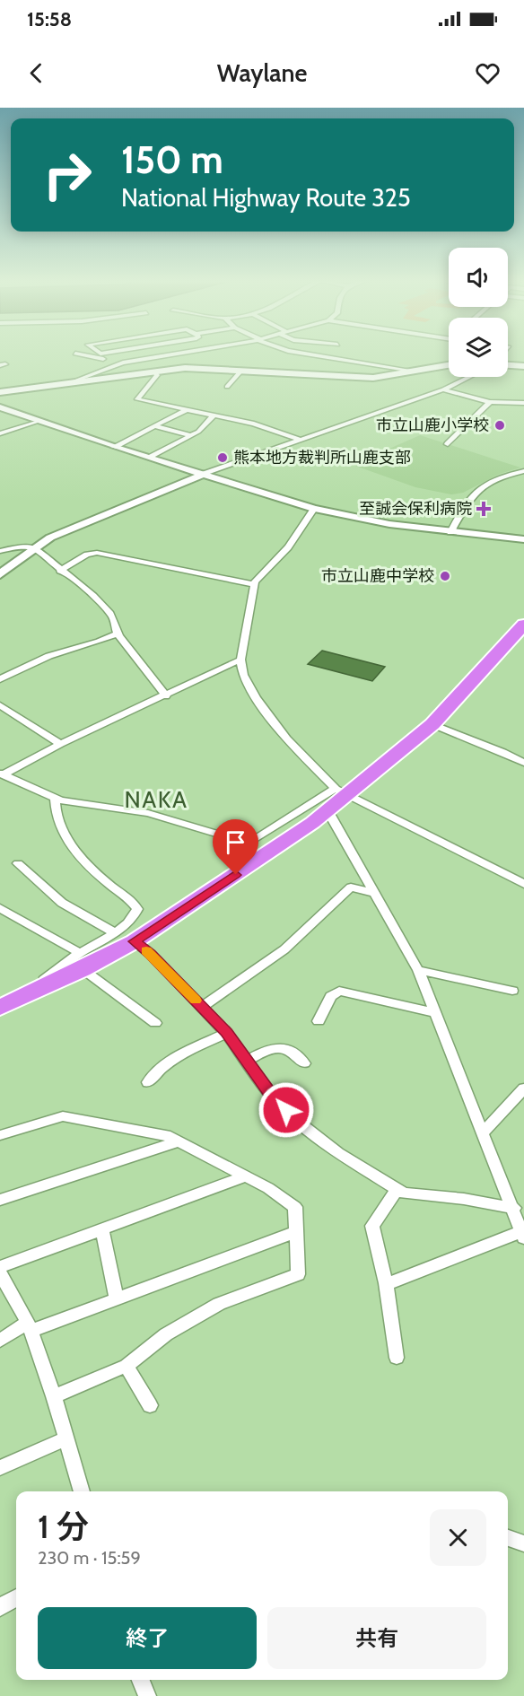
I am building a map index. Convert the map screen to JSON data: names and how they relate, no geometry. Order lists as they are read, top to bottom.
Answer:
{
  "districts": ["NAKA"],
  "places": {
    "other": ["市立山鹿小学校", "熊本地方裁判所山鹿支部", "市立山鹿中学校"],
    "health": ["至誠会保利病院"]
  },
  "page": {
    "status": "15:58",
    "header": "Waylane",
    "turn": ["150 m", "National Highway Route 325"],
    "heading": ["1 分", "230 m · 15:59"],
    "buttons": ["終了", "共有"]
  }
}
